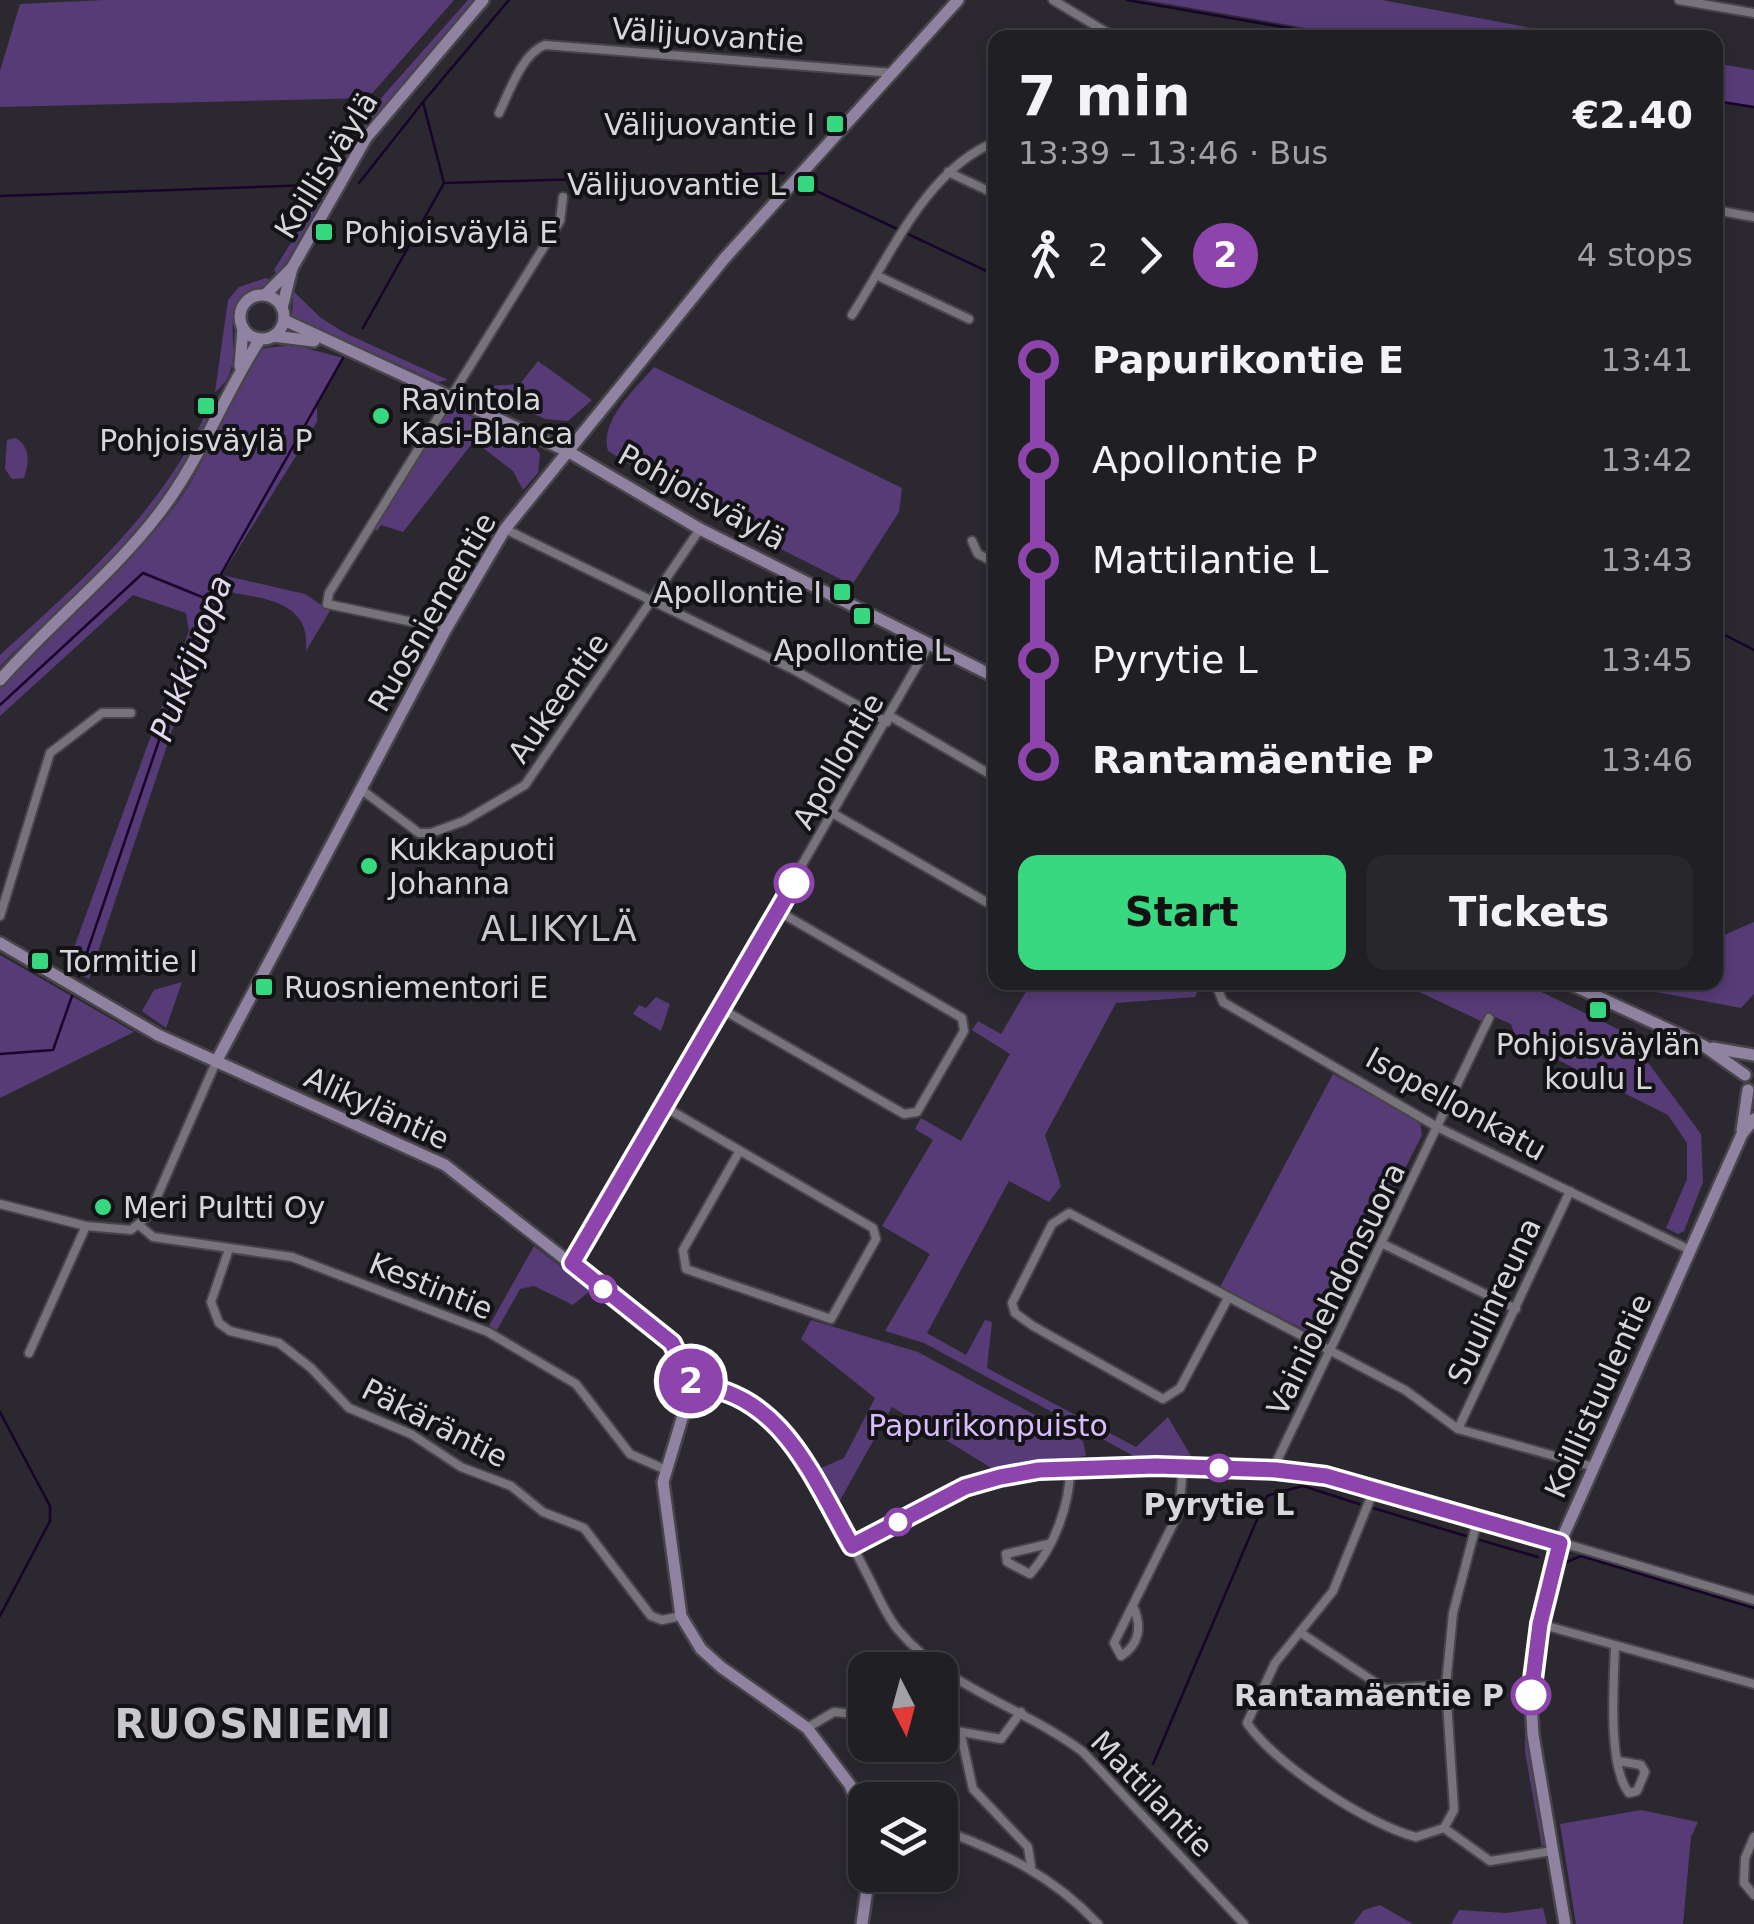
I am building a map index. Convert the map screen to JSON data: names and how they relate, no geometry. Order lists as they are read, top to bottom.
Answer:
{
  "streets": {
    "street": [
      "Välijuovantie",
      "Koillisväylä",
      "Pohjoisväylä",
      "Ruosniementie",
      "Aukeentie",
      "Apollontie",
      "Isopellonkatu",
      "Alikyläntie",
      "Kestintie",
      "Vainiolehdonsuora",
      "Suulinreuna",
      "Koillistuulentie",
      "Päkäräntie",
      "Mattilantie"
    ]
  },
  "crossings": [
    ["Välijuovantie", "Ruosniementie"],
    ["Koillisväylä", "Pohjoisväylä"],
    ["Pohjoisväylä", "Ruosniementie"],
    ["Pohjoisväylä", "Aukeentie"],
    ["Pohjoisväylä", "Apollontie"],
    ["Ruosniementie", "Aukeentie"],
    ["Ruosniementie", "Alikyläntie"],
    ["Apollontie", "Alikyläntie"],
    ["Isopellonkatu", "Vainiolehdonsuora"],
    ["Isopellonkatu", "Suulinreuna"],
    ["Isopellonkatu", "Koillistuulentie"],
    ["Alikyläntie", "Mattilantie"],
    ["Kestintie", "Päkäräntie"]
  ],
  "districts": ["ALIKYLÄ", "RUOSNIEMI"],
  "water": ["Pukkijuopa"],
  "parks": ["Papurikonpuisto"],
  "places": {
    "transit": [
      "Välijuovantie I",
      "Välijuovantie L",
      "Pohjoisväylä E",
      "Pohjoisväylä P",
      "Apollontie I",
      "Apollontie L",
      "Tormitie I",
      "Ruosniementori E",
      "Pohjoisväylän koulu L"
    ],
    "other": [
      "Ravintola Kasi-Blanca",
      "Kukkapuoti Johanna",
      "Meri Pultti Oy",
      "Pyrytie L",
      "Rantamäentie P"
    ]
  },
  "lines": ["bus line 2"],
  "north": "bottom",
  "page": {
    "on_map": "2",
    "heading": ["7 min", "13:39 – 13:46 · Bus", "€2.40"],
    "legs": ["2", "2", "4 stops"],
    "list": [
      {
        "name": "Papurikontie E",
        "value": "13:41"
      },
      {
        "name": "Apollontie P",
        "value": "13:42"
      },
      {
        "name": "Mattilantie L",
        "value": "13:43"
      },
      {
        "name": "Pyrytie L",
        "value": "13:45"
      },
      {
        "name": "Rantamäentie P",
        "value": "13:46"
      }
    ],
    "buttons": ["Start", "Tickets"]
  }
}
